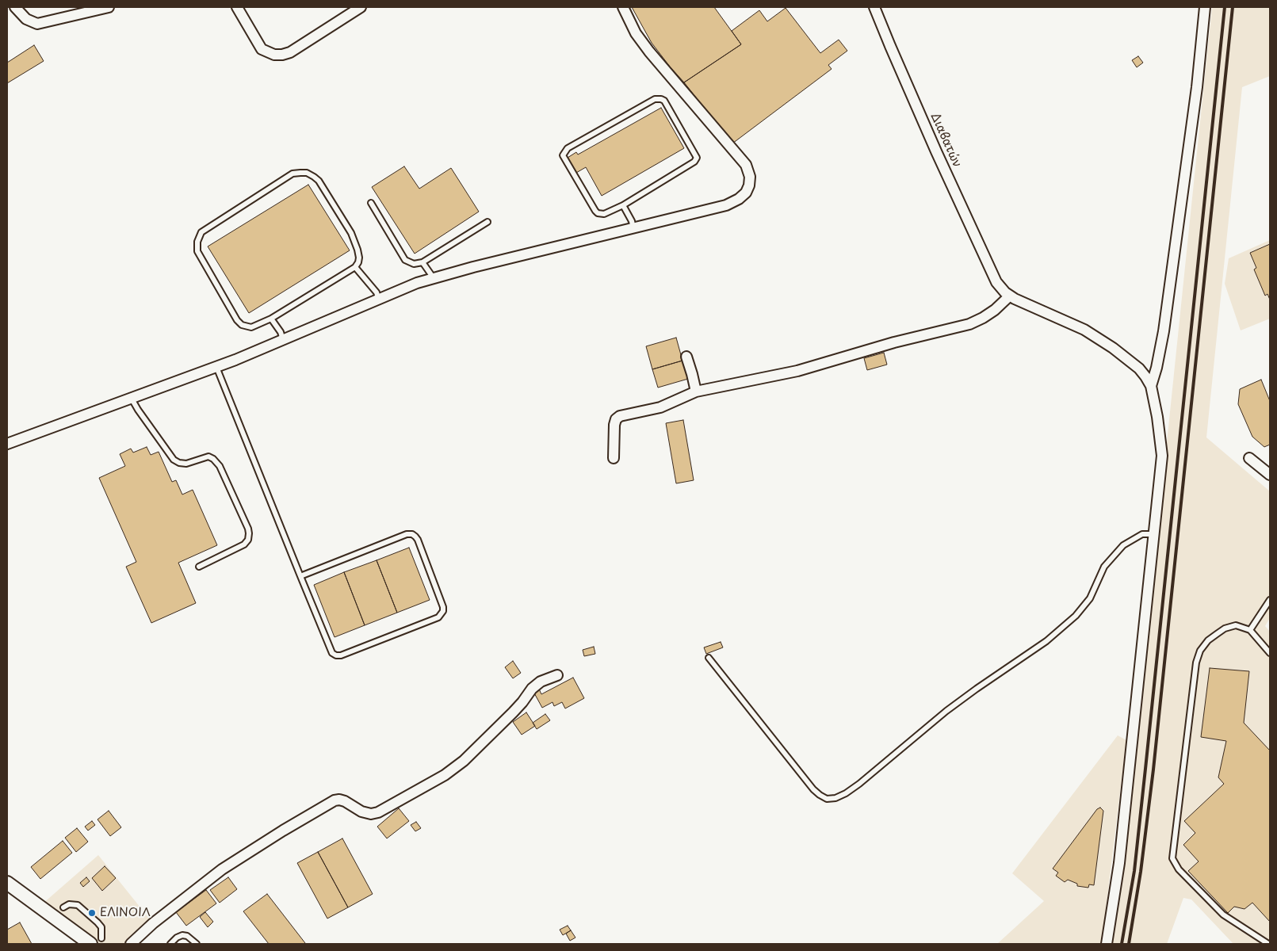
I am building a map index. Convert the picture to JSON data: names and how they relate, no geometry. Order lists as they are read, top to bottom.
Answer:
{
  "streets": {
    "street": ["Διαβατών"]
  },
  "places": ["ΕΛΙΝΟΙΛ"]
}
